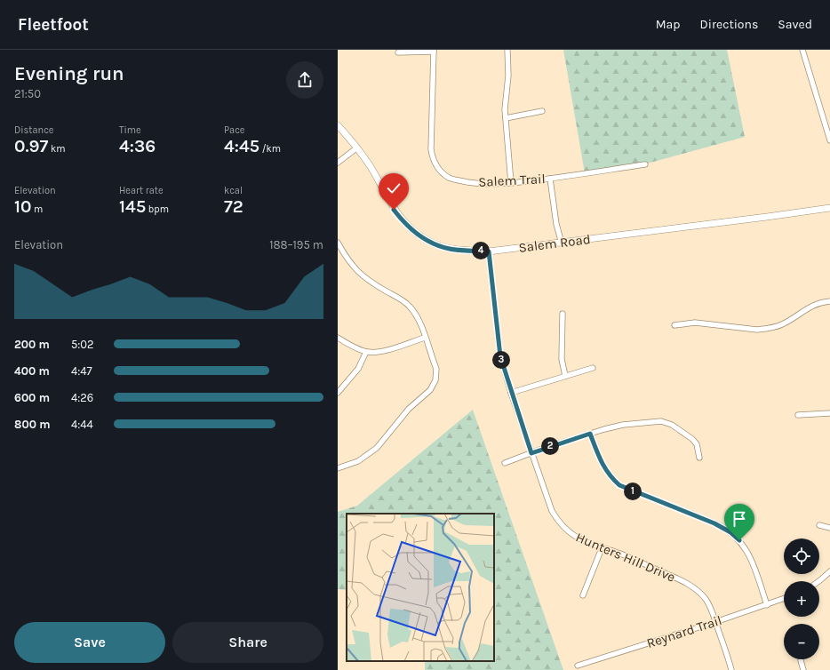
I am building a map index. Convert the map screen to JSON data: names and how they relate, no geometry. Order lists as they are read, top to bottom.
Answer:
{
  "streets": {
    "street": [
      "Salem Trail",
      "Salem Road",
      "Hunters Hill Drive",
      "Reynard Trail"
    ]
  },
  "crossings": [
    ["Salem Road", "Hunters Hill Drive"],
    ["Hunters Hill Drive", "Reynard Trail"]
  ],
  "page": {
    "header": "Fleetfoot",
    "nav": ["Map", "Directions", "Saved"],
    "heading": ["Evening run", "21:50"],
    "stats": [
      ["Distance", "0.97 km"],
      ["Time", "4:36"],
      ["Pace", "4:45 /km"],
      ["Elevation", "10 m"],
      ["Heart rate", "145 bpm"],
      ["kcal", "72"]
    ],
    "chart": ["Elevation", "188–195 m"],
    "pins": [
      "4",
      "3",
      "2",
      "1"
    ],
    "list": [
      {
        "name": "200 m",
        "note": "5:02"
      },
      {
        "name": "400 m",
        "note": "4:47"
      },
      {
        "name": "600 m",
        "note": "4:26"
      },
      {
        "name": "800 m",
        "note": "4:44"
      }
    ],
    "map_buttons": ["+", "−"],
    "buttons": ["Save", "Share"]
  }
}
